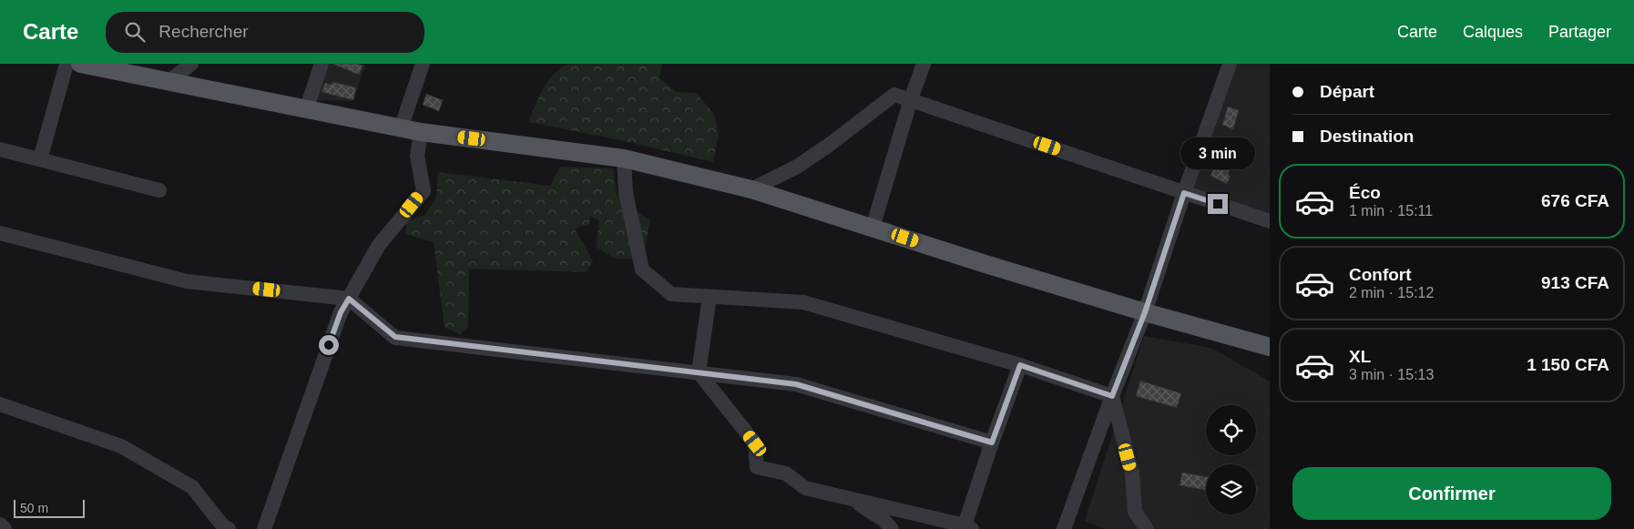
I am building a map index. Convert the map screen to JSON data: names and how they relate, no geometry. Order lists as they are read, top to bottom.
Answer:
{
  "scale_bar": "50 m",
  "page": {
    "header": "Carte",
    "search": "Rechercher",
    "nav": ["Carte", "Calques", "Partager"],
    "banner": ["Départ", "Destination"],
    "bubble": "3 min",
    "list": [
      {
        "name": "Éco",
        "note": "1 min · 15:11",
        "value": "676 CFA"
      },
      {
        "name": "Confort",
        "note": "2 min · 15:12",
        "value": "913 CFA"
      },
      {
        "name": "XL",
        "note": "3 min · 15:13",
        "value": "1 150 CFA"
      }
    ],
    "buttons": "Confirmer",
    "scale": "50 m"
  }
}
